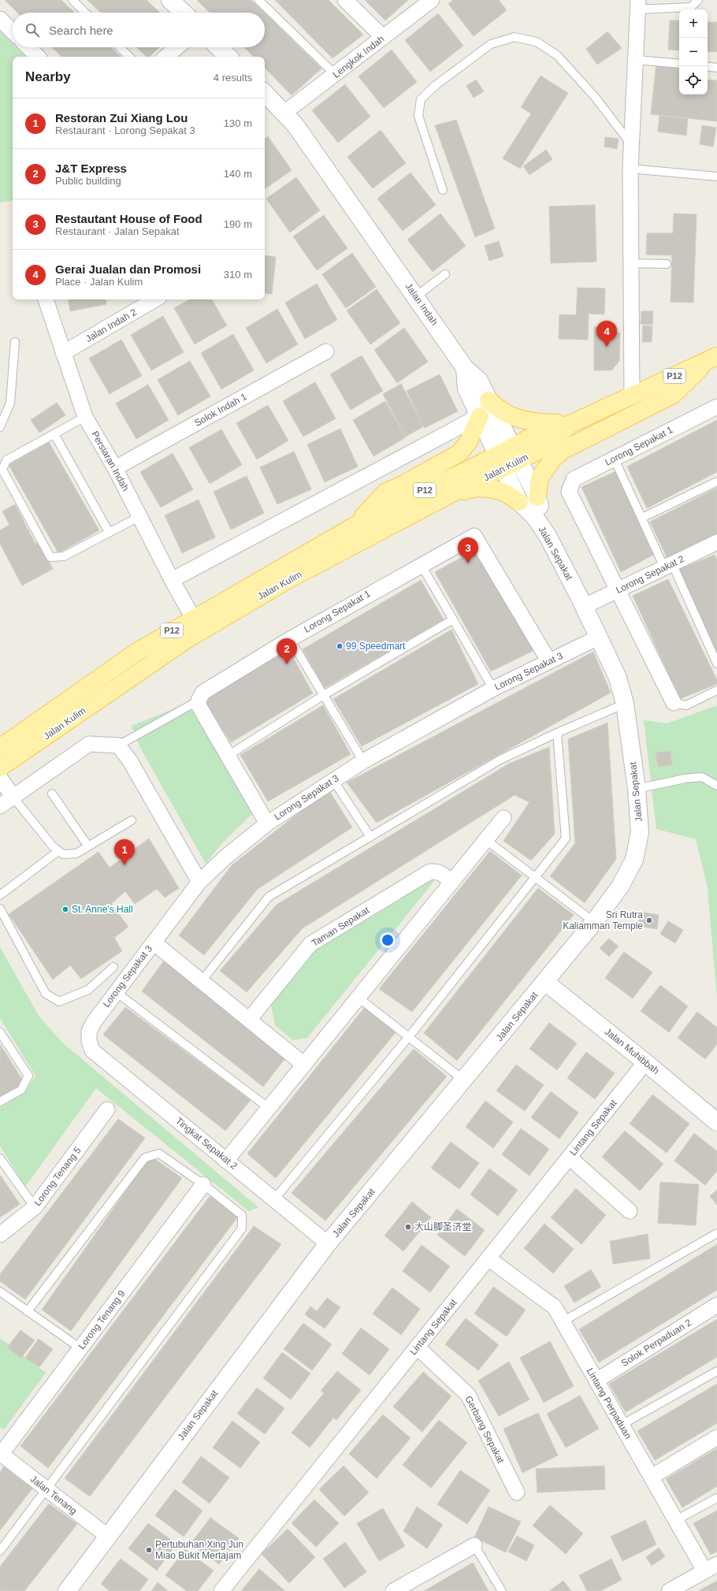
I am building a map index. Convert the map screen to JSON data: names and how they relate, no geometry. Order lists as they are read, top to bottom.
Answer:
{
  "streets": {
    "main road": ["P12", "Jalan Kulim"],
    "street": [
      "Lengkok Indah",
      "Jalan Indah",
      "Jalan Indah 2",
      "Solok Indah 1",
      "Lorong Sepakat 1",
      "Persiaran Indah",
      "Jalan Sepakat",
      "Lorong Sepakat 2",
      "Lorong Sepakat 3",
      "Taman Sepakat",
      "Jalan Muhibbah",
      "Lintang Sepakat",
      "Tingkat Sepakat 2",
      "Lorong Tenang 5",
      "Lorong Tenang 9",
      "Solok Perpaduan 2",
      "Lintang Perpaduan",
      "Gerbang Sepakat",
      "Jalan Tenang"
    ]
  },
  "crossings": [
    ["Lengkok Indah", "Jalan Indah"],
    ["Jalan Indah", "Jalan Kulim"],
    ["Jalan Indah", "Jalan Sepakat"],
    ["Jalan Indah 2", "Persiaran Indah"],
    ["Solok Indah 1", "Persiaran Indah"],
    ["Lorong Sepakat 1", "Lorong Sepakat 2"],
    ["Lorong Sepakat 1", "Lorong Sepakat 3"],
    ["Persiaran Indah", "Jalan Kulim"],
    ["Jalan Kulim", "Jalan Sepakat"],
    ["Jalan Sepakat", "Lorong Sepakat 2"],
    ["Jalan Sepakat", "Lorong Sepakat 3"],
    ["Jalan Sepakat", "Jalan Muhibbah"],
    ["Jalan Sepakat", "Tingkat Sepakat 2"],
    ["Jalan Sepakat", "Jalan Tenang"],
    ["Lorong Sepakat 3", "Tingkat Sepakat 2"],
    ["Jalan Muhibbah", "Lintang Sepakat"],
    ["Lintang Sepakat", "Lintang Perpaduan"],
    ["Lintang Sepakat", "Gerbang Sepakat"],
    ["Lorong Tenang 9", "Jalan Tenang"],
    ["Solok Perpaduan 2", "Lintang Perpaduan"]
  ],
  "places": [
    "99 Speedmart",
    "St. Anne's Hall",
    "Sri Rutra Kaliamman Temple",
    "大山脚圣济堂",
    "Pertubuhan Xing Jun Miao Bukit Mertajam"
  ],
  "page": {
    "map_buttons": ["+", "−"],
    "search": "Search here",
    "heading": ["Nearby", "4 results"],
    "list": [
      {
        "mark": "1",
        "name": "Restoran Zui Xiang Lou",
        "note": "Restaurant · Lorong Sepakat 3",
        "value": "130 m"
      },
      {
        "mark": "2",
        "name": "J&T Express",
        "note": "Public building",
        "value": "140 m"
      },
      {
        "mark": "3",
        "name": "Restautant House of Food",
        "note": "Restaurant · Jalan Sepakat",
        "value": "190 m"
      },
      {
        "mark": "4",
        "name": "Gerai Jualan dan Promosi",
        "note": "Place · Jalan Kulim",
        "value": "310 m"
      }
    ],
    "pins": [
      "4",
      "3",
      "2",
      "1"
    ]
  }
}
